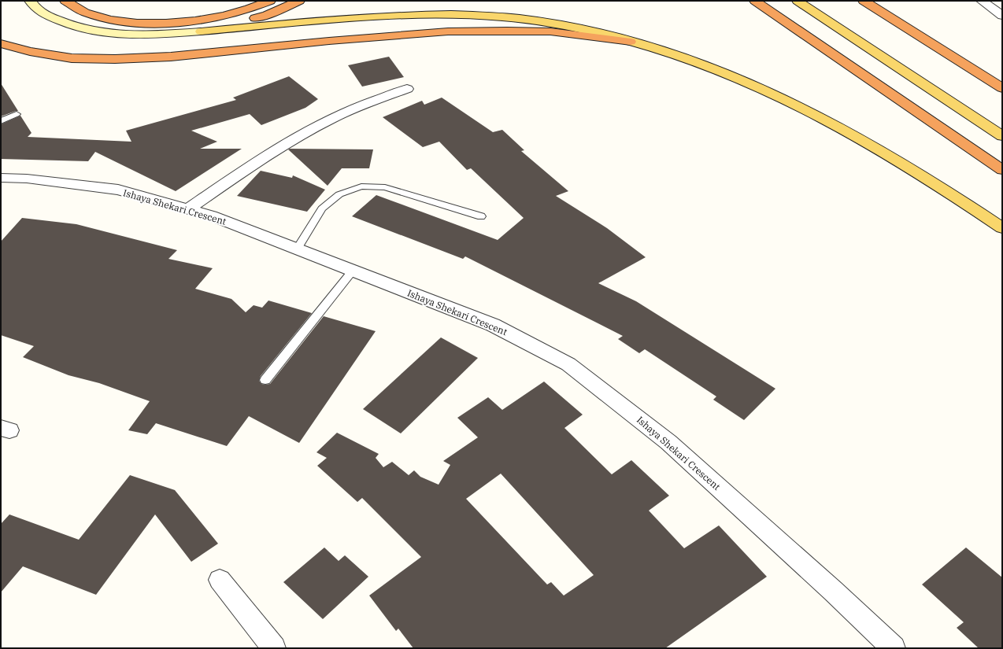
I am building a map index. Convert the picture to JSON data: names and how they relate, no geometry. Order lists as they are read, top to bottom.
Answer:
{
  "streets": {
    "street": ["Ishaya Shekari Crescent"]
  }
}
